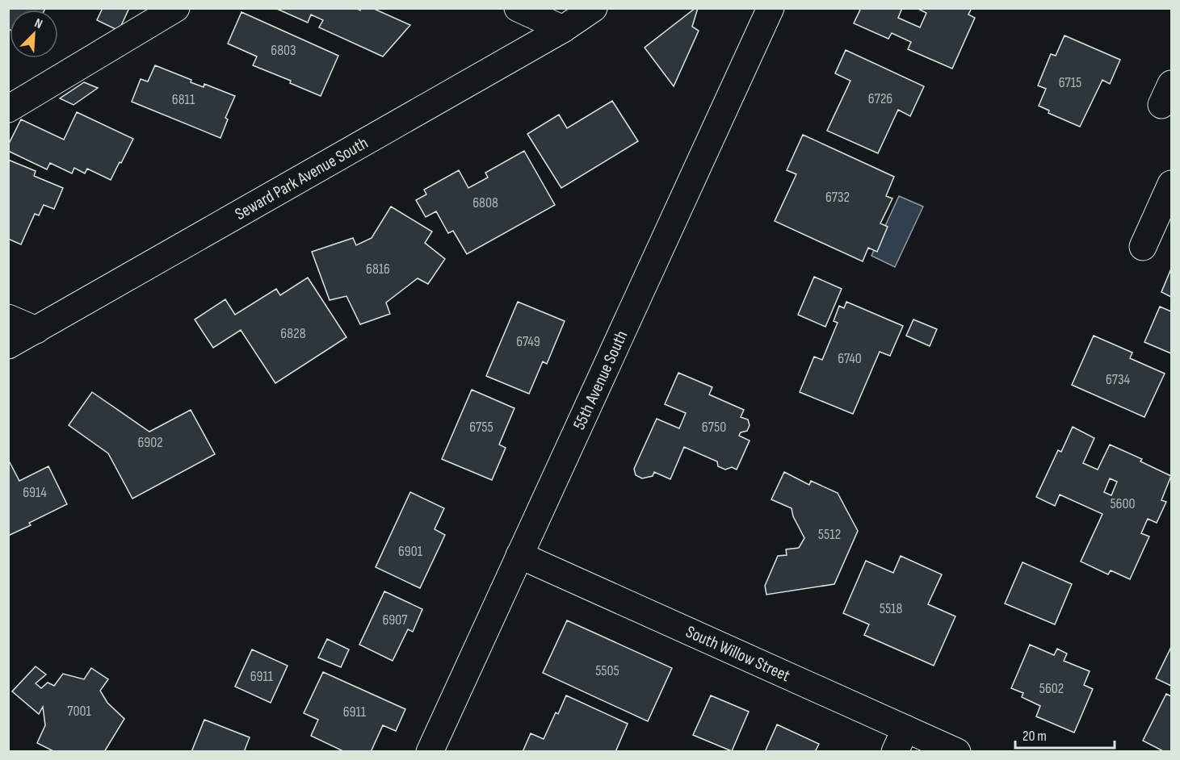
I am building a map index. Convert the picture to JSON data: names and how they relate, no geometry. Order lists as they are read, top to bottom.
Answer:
{
  "streets": {
    "street": ["Seward Park Avenue South", "55th Avenue South", "South Willow Street"]
  },
  "crossings": [
    ["55th Avenue South", "South Willow Street"]
  ],
  "house_numbers": [
    "6803",
    "6715",
    "6726",
    "6811",
    "6732",
    "6808",
    "6816",
    "6828",
    "6749",
    "6740",
    "6734",
    "6755",
    "6750",
    "6902",
    "6914",
    "5600",
    "5512",
    "6901",
    "5518",
    "6907",
    "5505",
    "6911",
    "5602",
    "7001",
    "6911"
  ],
  "scale_bar": "20 m",
  "north": "top right"
}
